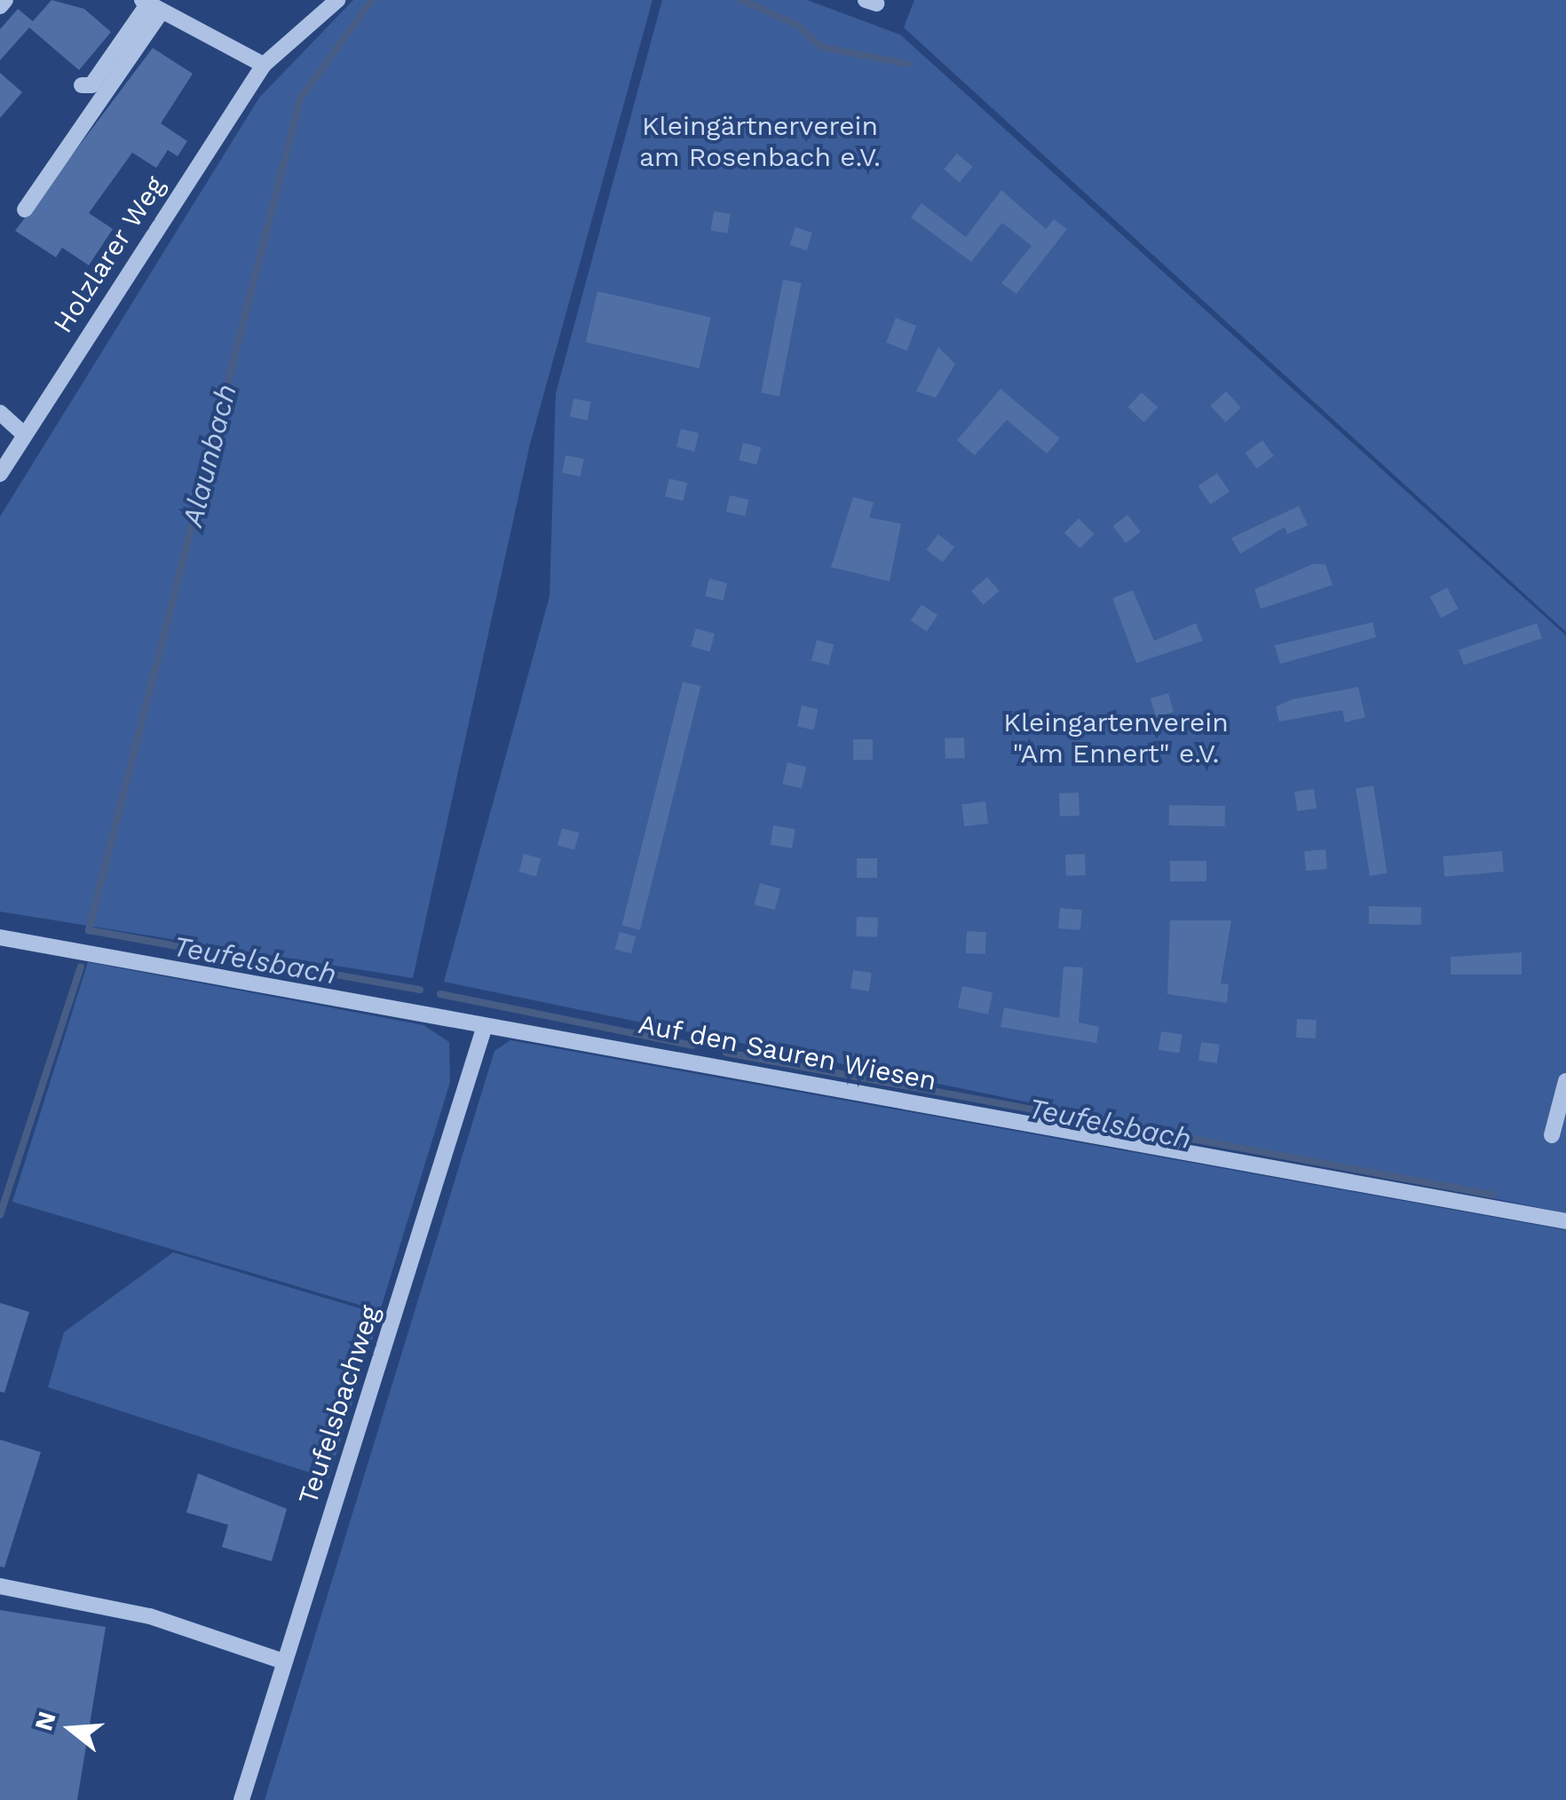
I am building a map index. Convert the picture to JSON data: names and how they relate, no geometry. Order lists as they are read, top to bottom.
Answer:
{
  "streets": {
    "street": ["Holzlarer Weg", "Auf den Sauren Wiesen", "Teufelsbachweg"]
  },
  "crossings": [
    ["Auf den Sauren Wiesen", "Teufelsbachweg"]
  ],
  "water": ["Alaunbach", "Teufelsbach"],
  "parks": ["Kleingärtnerverein am Rosenbach e.V.", "Kleingartenverein \"Am Ennert\" e.V."],
  "north": "left"
}
